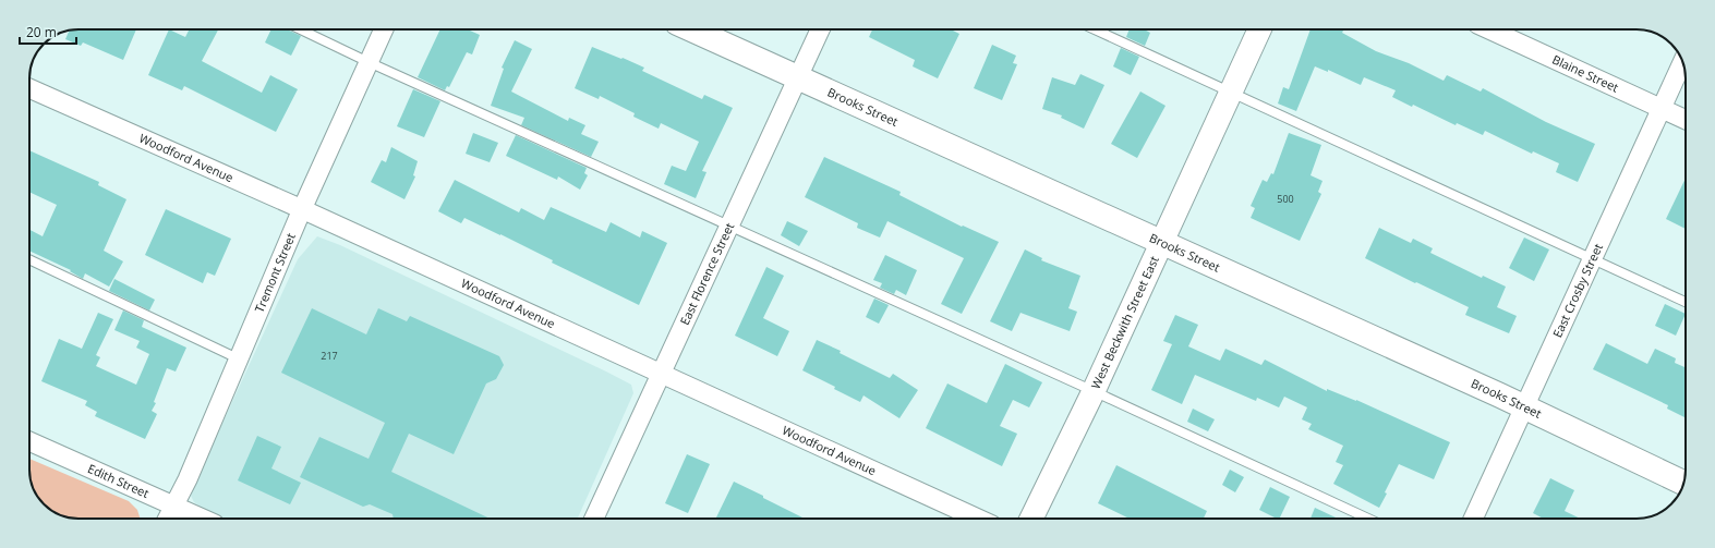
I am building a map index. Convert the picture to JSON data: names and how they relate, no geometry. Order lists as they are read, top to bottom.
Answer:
{
  "streets": {
    "highway": ["Brooks Street"],
    "street": [
      "Blaine Street",
      "Woodford Avenue",
      "Tremont Street",
      "East Florence Street",
      "East Crosby Street",
      "West Beckwith Street East",
      "Edith Street"
    ]
  },
  "crossings": [
    ["Blaine Street", "East Crosby Street"],
    ["Brooks Street", "East Florence Street"],
    ["Brooks Street", "East Crosby Street"],
    ["Brooks Street", "West Beckwith Street East"],
    ["Woodford Avenue", "Tremont Street"],
    ["Woodford Avenue", "East Florence Street"],
    ["Tremont Street", "Edith Street"]
  ],
  "house_numbers": ["500", "217"],
  "scale_bar": "20 m"
}
